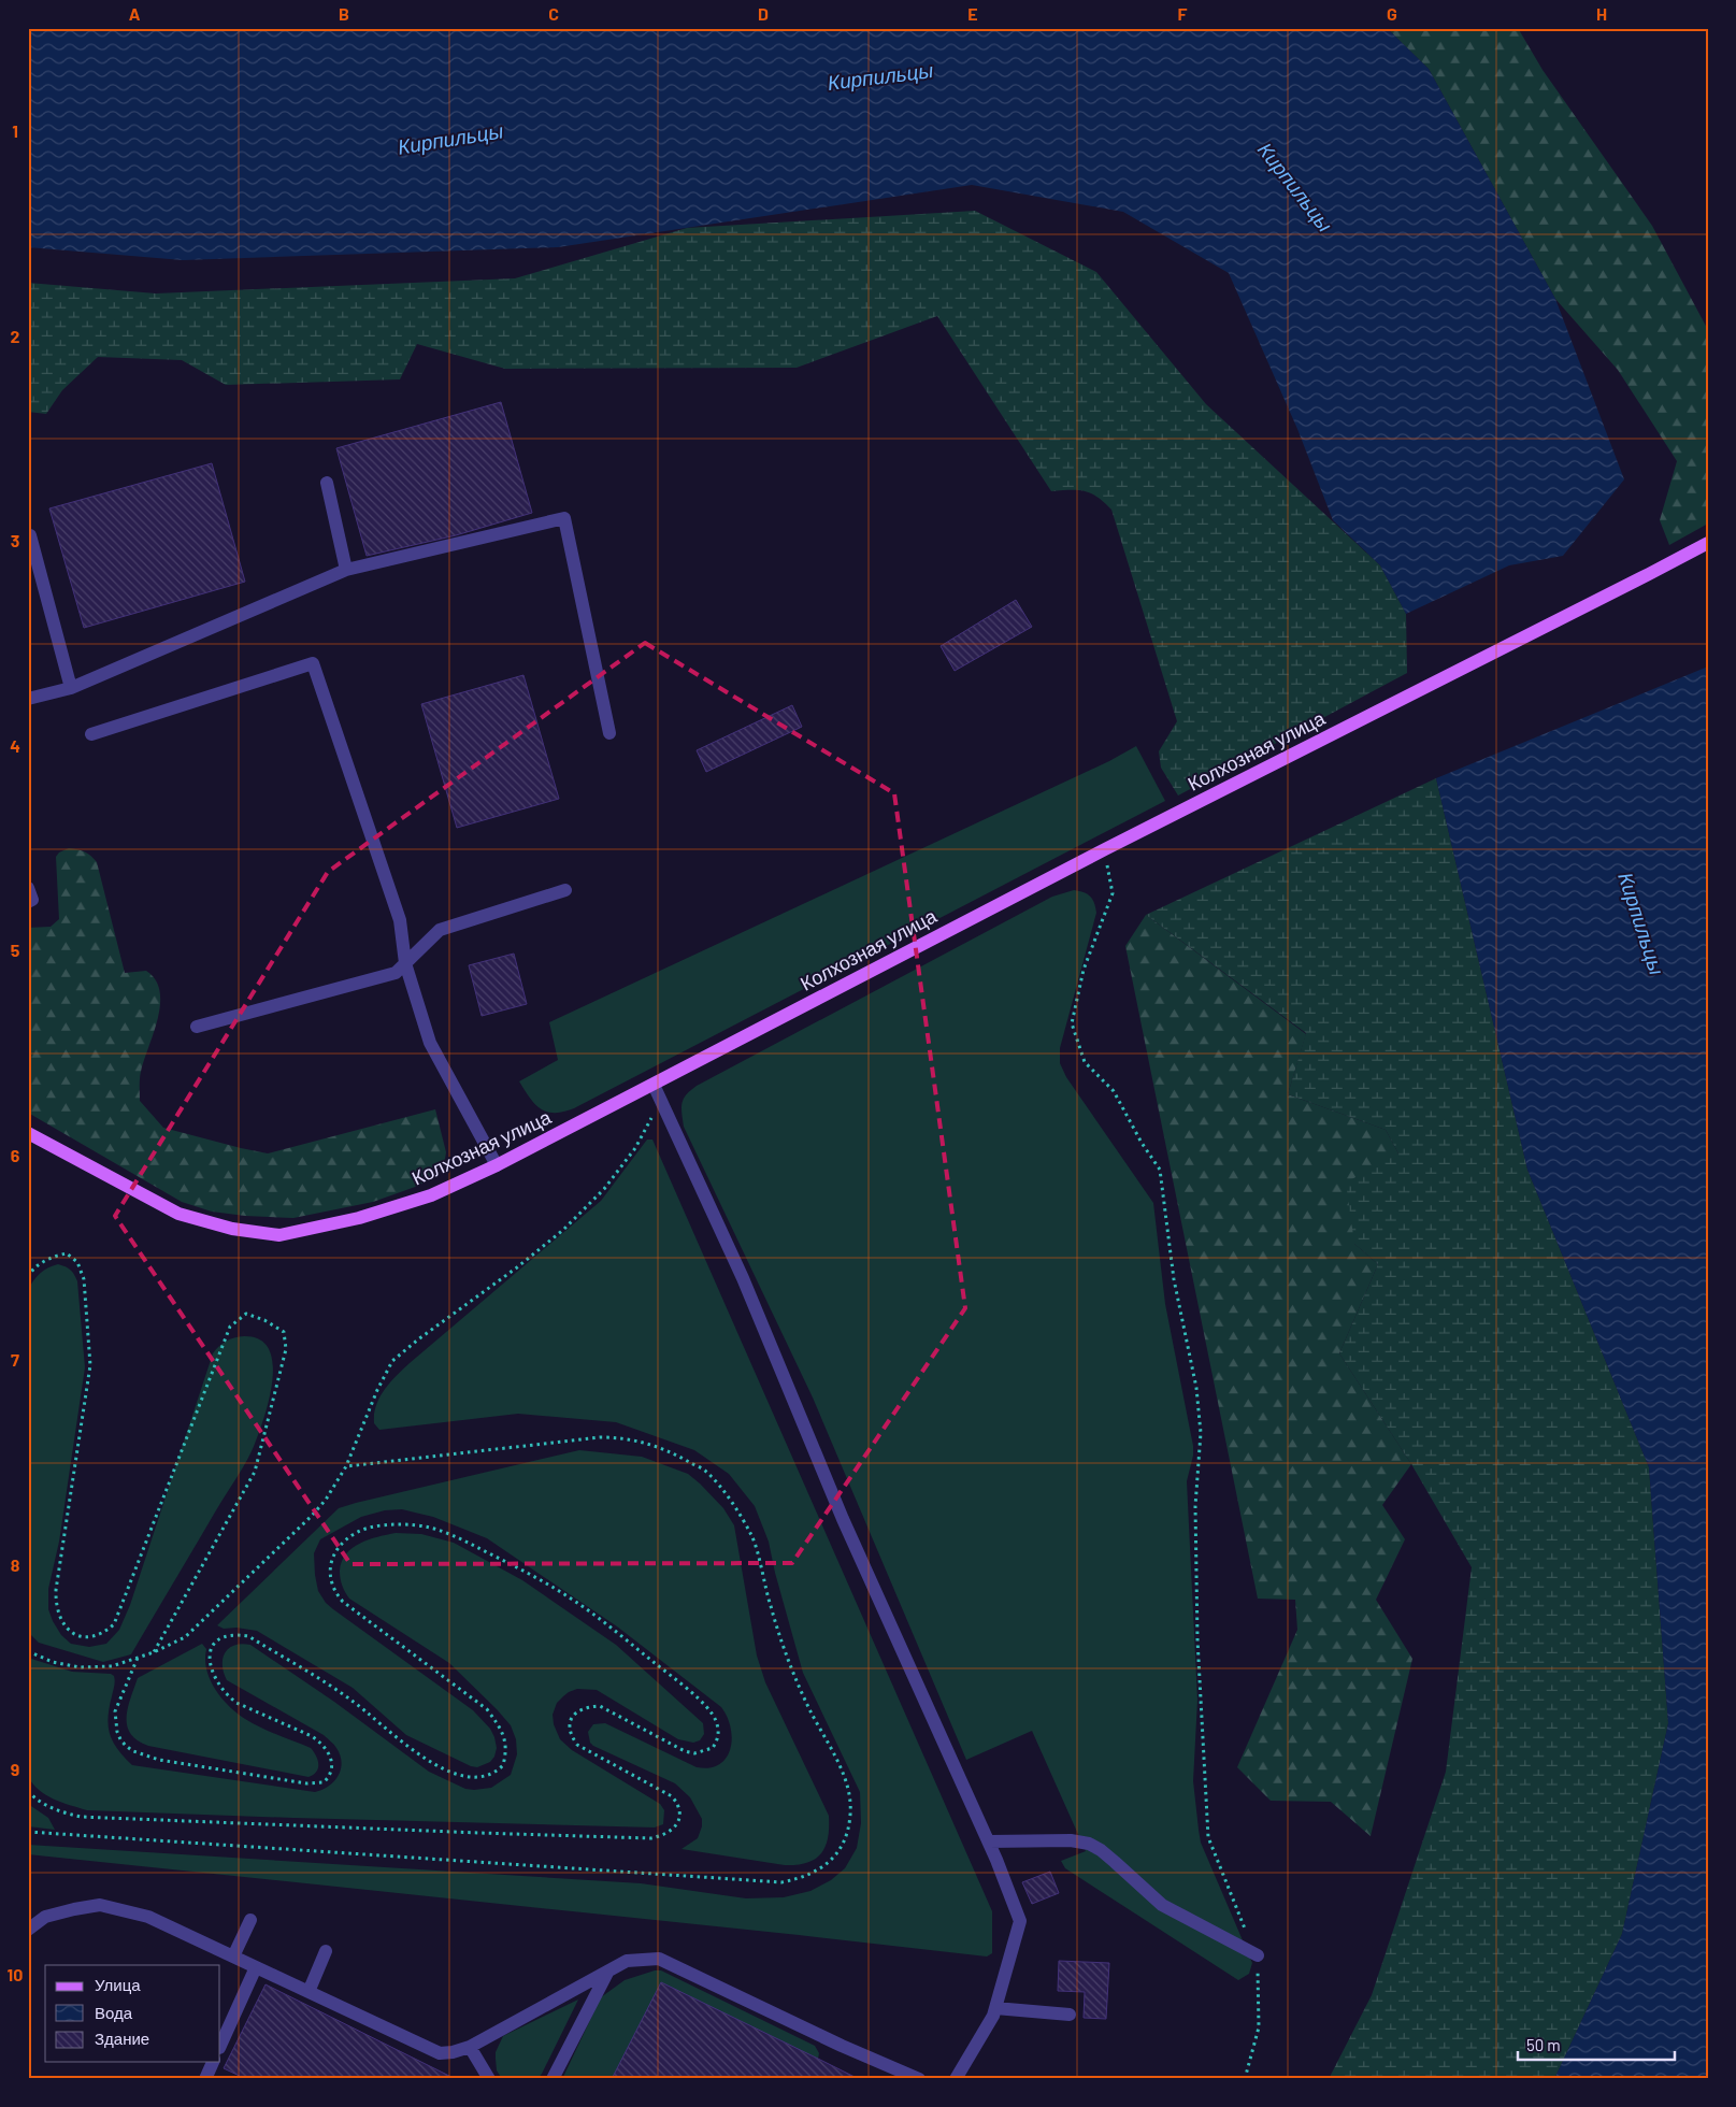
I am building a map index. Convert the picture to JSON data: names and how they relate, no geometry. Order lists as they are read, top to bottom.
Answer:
{
  "streets": {
    "main road": ["Колхозная улица"]
  },
  "water": ["Кирпильцы"],
  "legend": ["Улица", "Вода", "Здание"],
  "scale_bar": "50 m",
  "grid": {
    "columns": [
      "A",
      "B",
      "C",
      "D",
      "E",
      "F",
      "G",
      "H"
    ],
    "rows": [
      "1",
      "2",
      "3",
      "4",
      "5",
      "6",
      "7",
      "8",
      "9",
      "10"
    ]
  }
}
